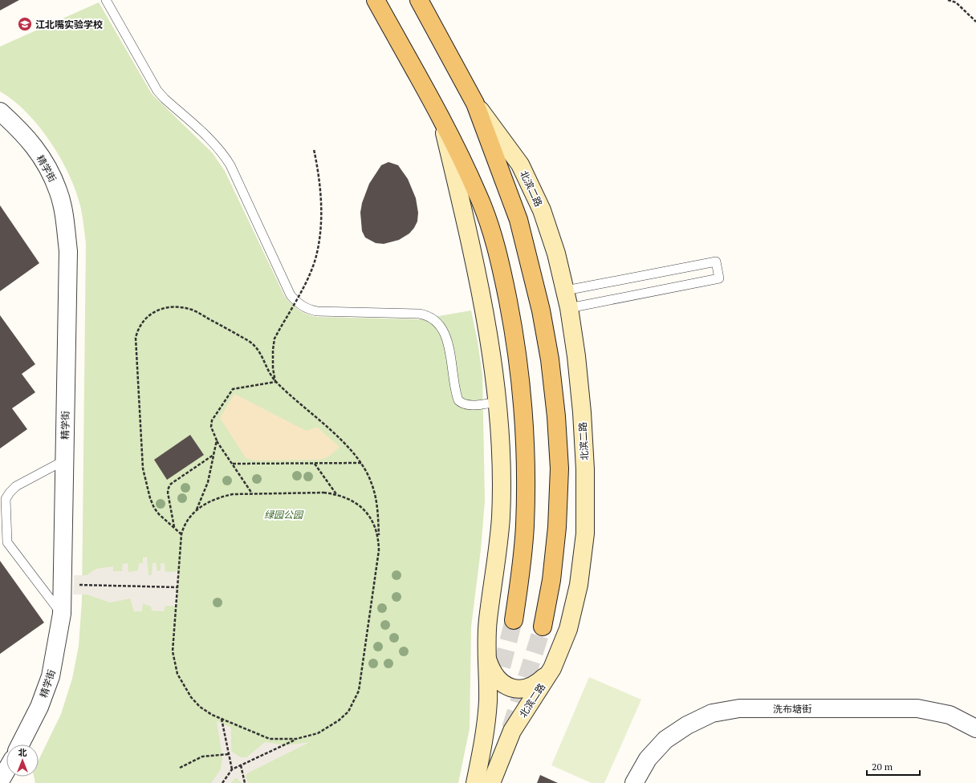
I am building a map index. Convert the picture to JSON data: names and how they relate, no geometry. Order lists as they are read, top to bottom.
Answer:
{
  "streets": {
    "main road": ["北滨二路"],
    "street": ["精学街", "洗布塘街"]
  },
  "parks": ["绿园公园"],
  "places": {
    "school or university": ["江北嘴实验学校"]
  },
  "scale_bar": "20 m",
  "north": "top"
}
